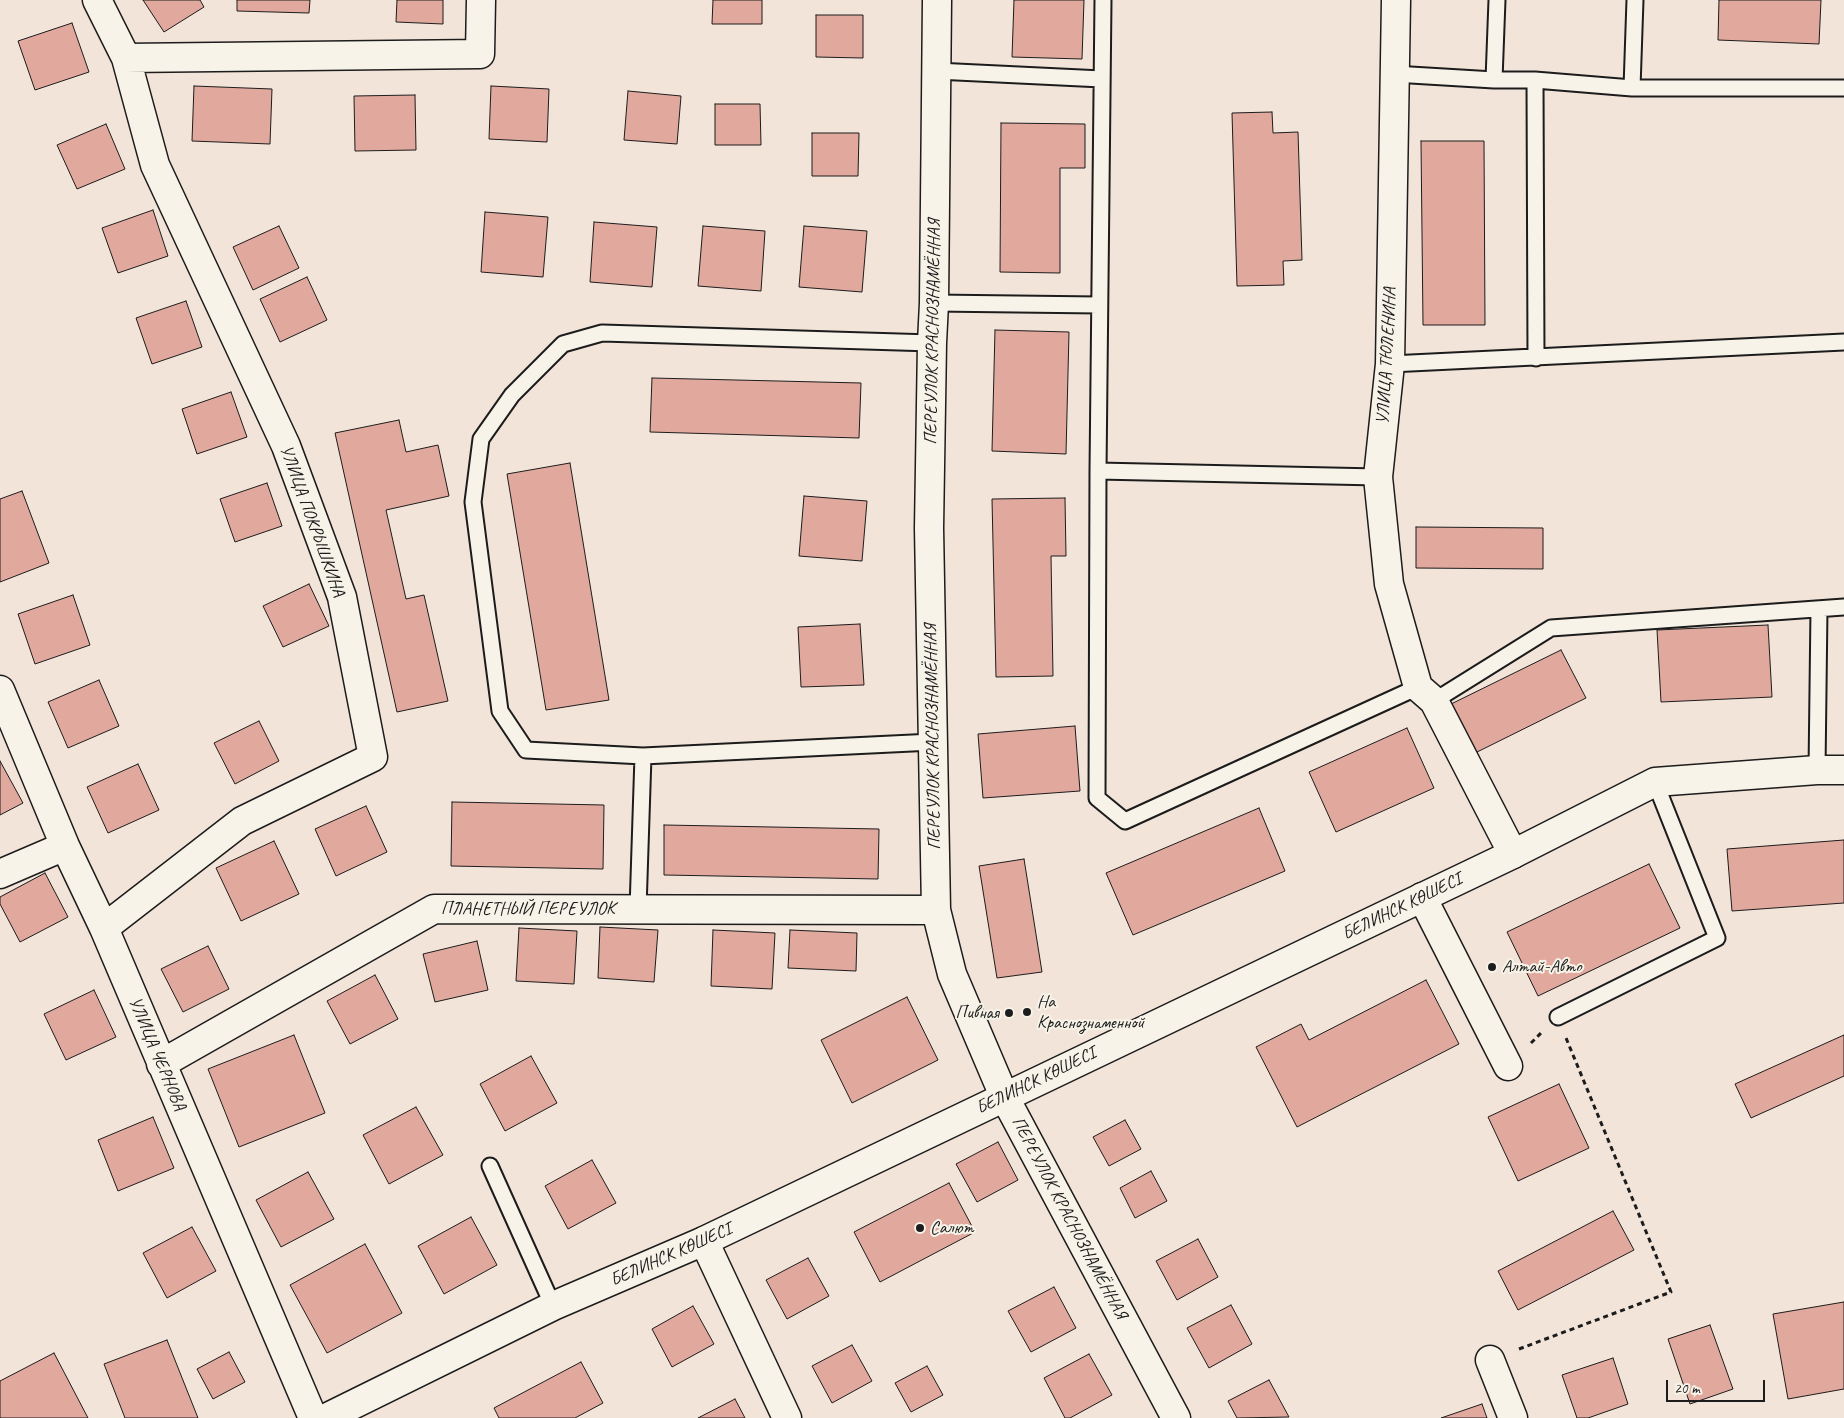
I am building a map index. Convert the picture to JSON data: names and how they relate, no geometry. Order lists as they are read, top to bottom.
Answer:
{
  "streets": {
    "street": [
      "ПЕРЕУЛОК КРАСНОЗНАМЁННАЯ",
      "УЛИЦА ТЮЛЕНИНА",
      "УЛИЦА ПОКРЫШКИНА",
      "БЕЛИНСК КӨШЕСІ",
      "ПЛАНЕТНЫЙ ПЕРЕУЛОК",
      "УЛИЦА ЧЕРНОВА"
    ]
  },
  "crossings": [
    ["ПЕРЕУЛОК КРАСНОЗНАМЁННАЯ", "БЕЛИНСК КӨШЕСІ"],
    ["ПЕРЕУЛОК КРАСНОЗНАМЁННАЯ", "ПЛАНЕТНЫЙ ПЕРЕУЛОК"],
    ["УЛИЦА ТЮЛЕНИНА", "БЕЛИНСК КӨШЕСІ"],
    ["УЛИЦА ПОКРЫШКИНА", "УЛИЦА ЧЕРНОВА"],
    ["ПЛАНЕТНЫЙ ПЕРЕУЛОК", "УЛИЦА ЧЕРНОВА"]
  ],
  "places": [
    "Алтай-Авто",
    "На Краснознаменной",
    "Пивная",
    "Салют"
  ],
  "scale_bar": "20 m"
}
